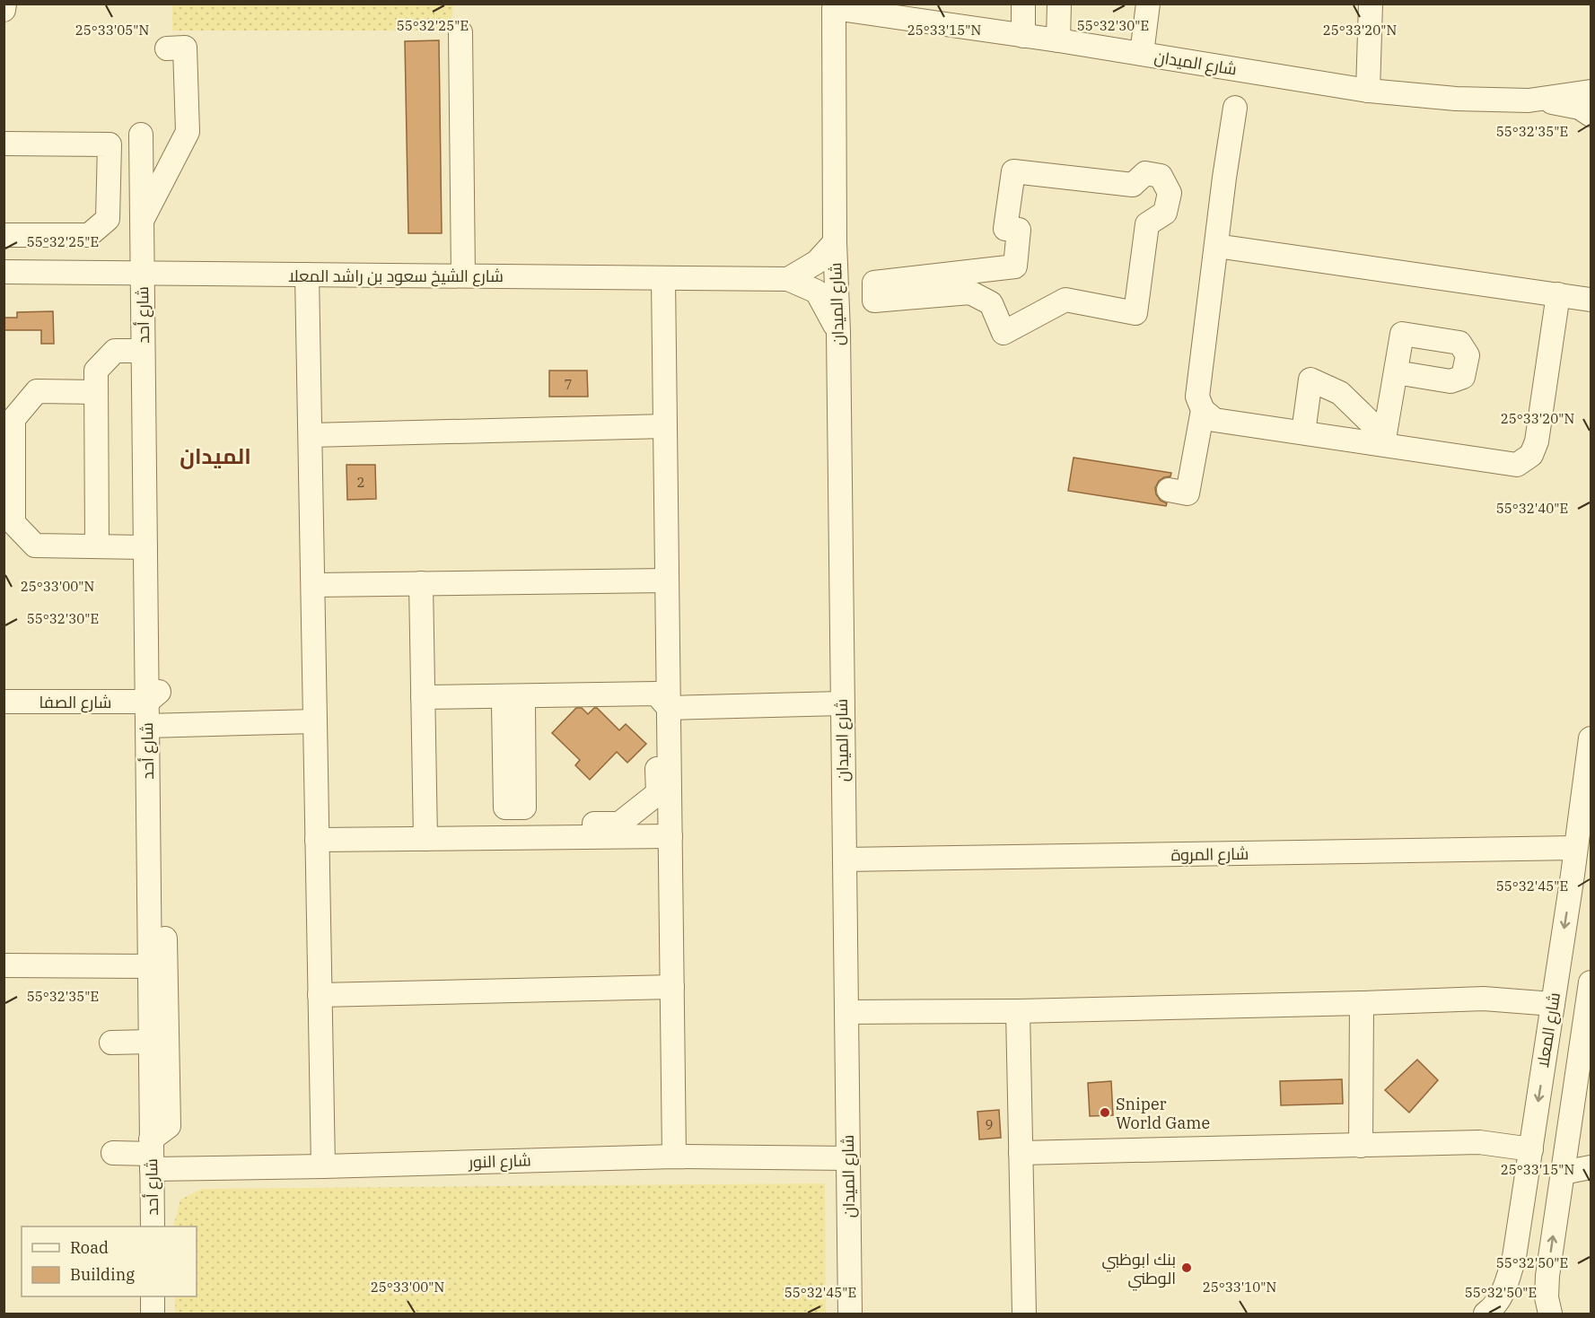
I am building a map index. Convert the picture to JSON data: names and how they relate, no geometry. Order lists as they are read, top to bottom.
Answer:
{
  "streets": {
    "street": [
      "شارع الميدان",
      "شارع الشيخ سعود بن راشد المعلا",
      "شارع أحد",
      "شارع الصفا",
      "شارع المروة",
      "شارع المعلا",
      "شارع النور"
    ]
  },
  "crossings": [
    ["شارع الميدان", "شارع الشيخ سعود بن راشد المعلا"],
    ["شارع الميدان", "شارع المروة"],
    ["شارع الميدان", "شارع النور"],
    ["شارع الشيخ سعود بن راشد المعلا", "شارع أحد"],
    ["شارع أحد", "شارع الصفا"],
    ["شارع أحد", "شارع النور"],
    ["شارع المروة", "شارع المعلا"]
  ],
  "districts": ["الميدان"],
  "places": ["Sniper World Game", "بنك ابوظبي الوطني"],
  "house_numbers": ["7", "2", "9"],
  "legend": ["Road", "Building"],
  "coordinates": [
    "55°32'25\"E",
    "55°32'30\"E",
    "25°33'05\"N",
    "25°33'15\"N",
    "25°33'20\"N",
    "55°32'35\"E",
    "55°32'40\"E",
    "25°33'00\"N",
    "55°32'45\"E",
    "55°32'50\"E",
    "25°33'10\"N"
  ]
}
